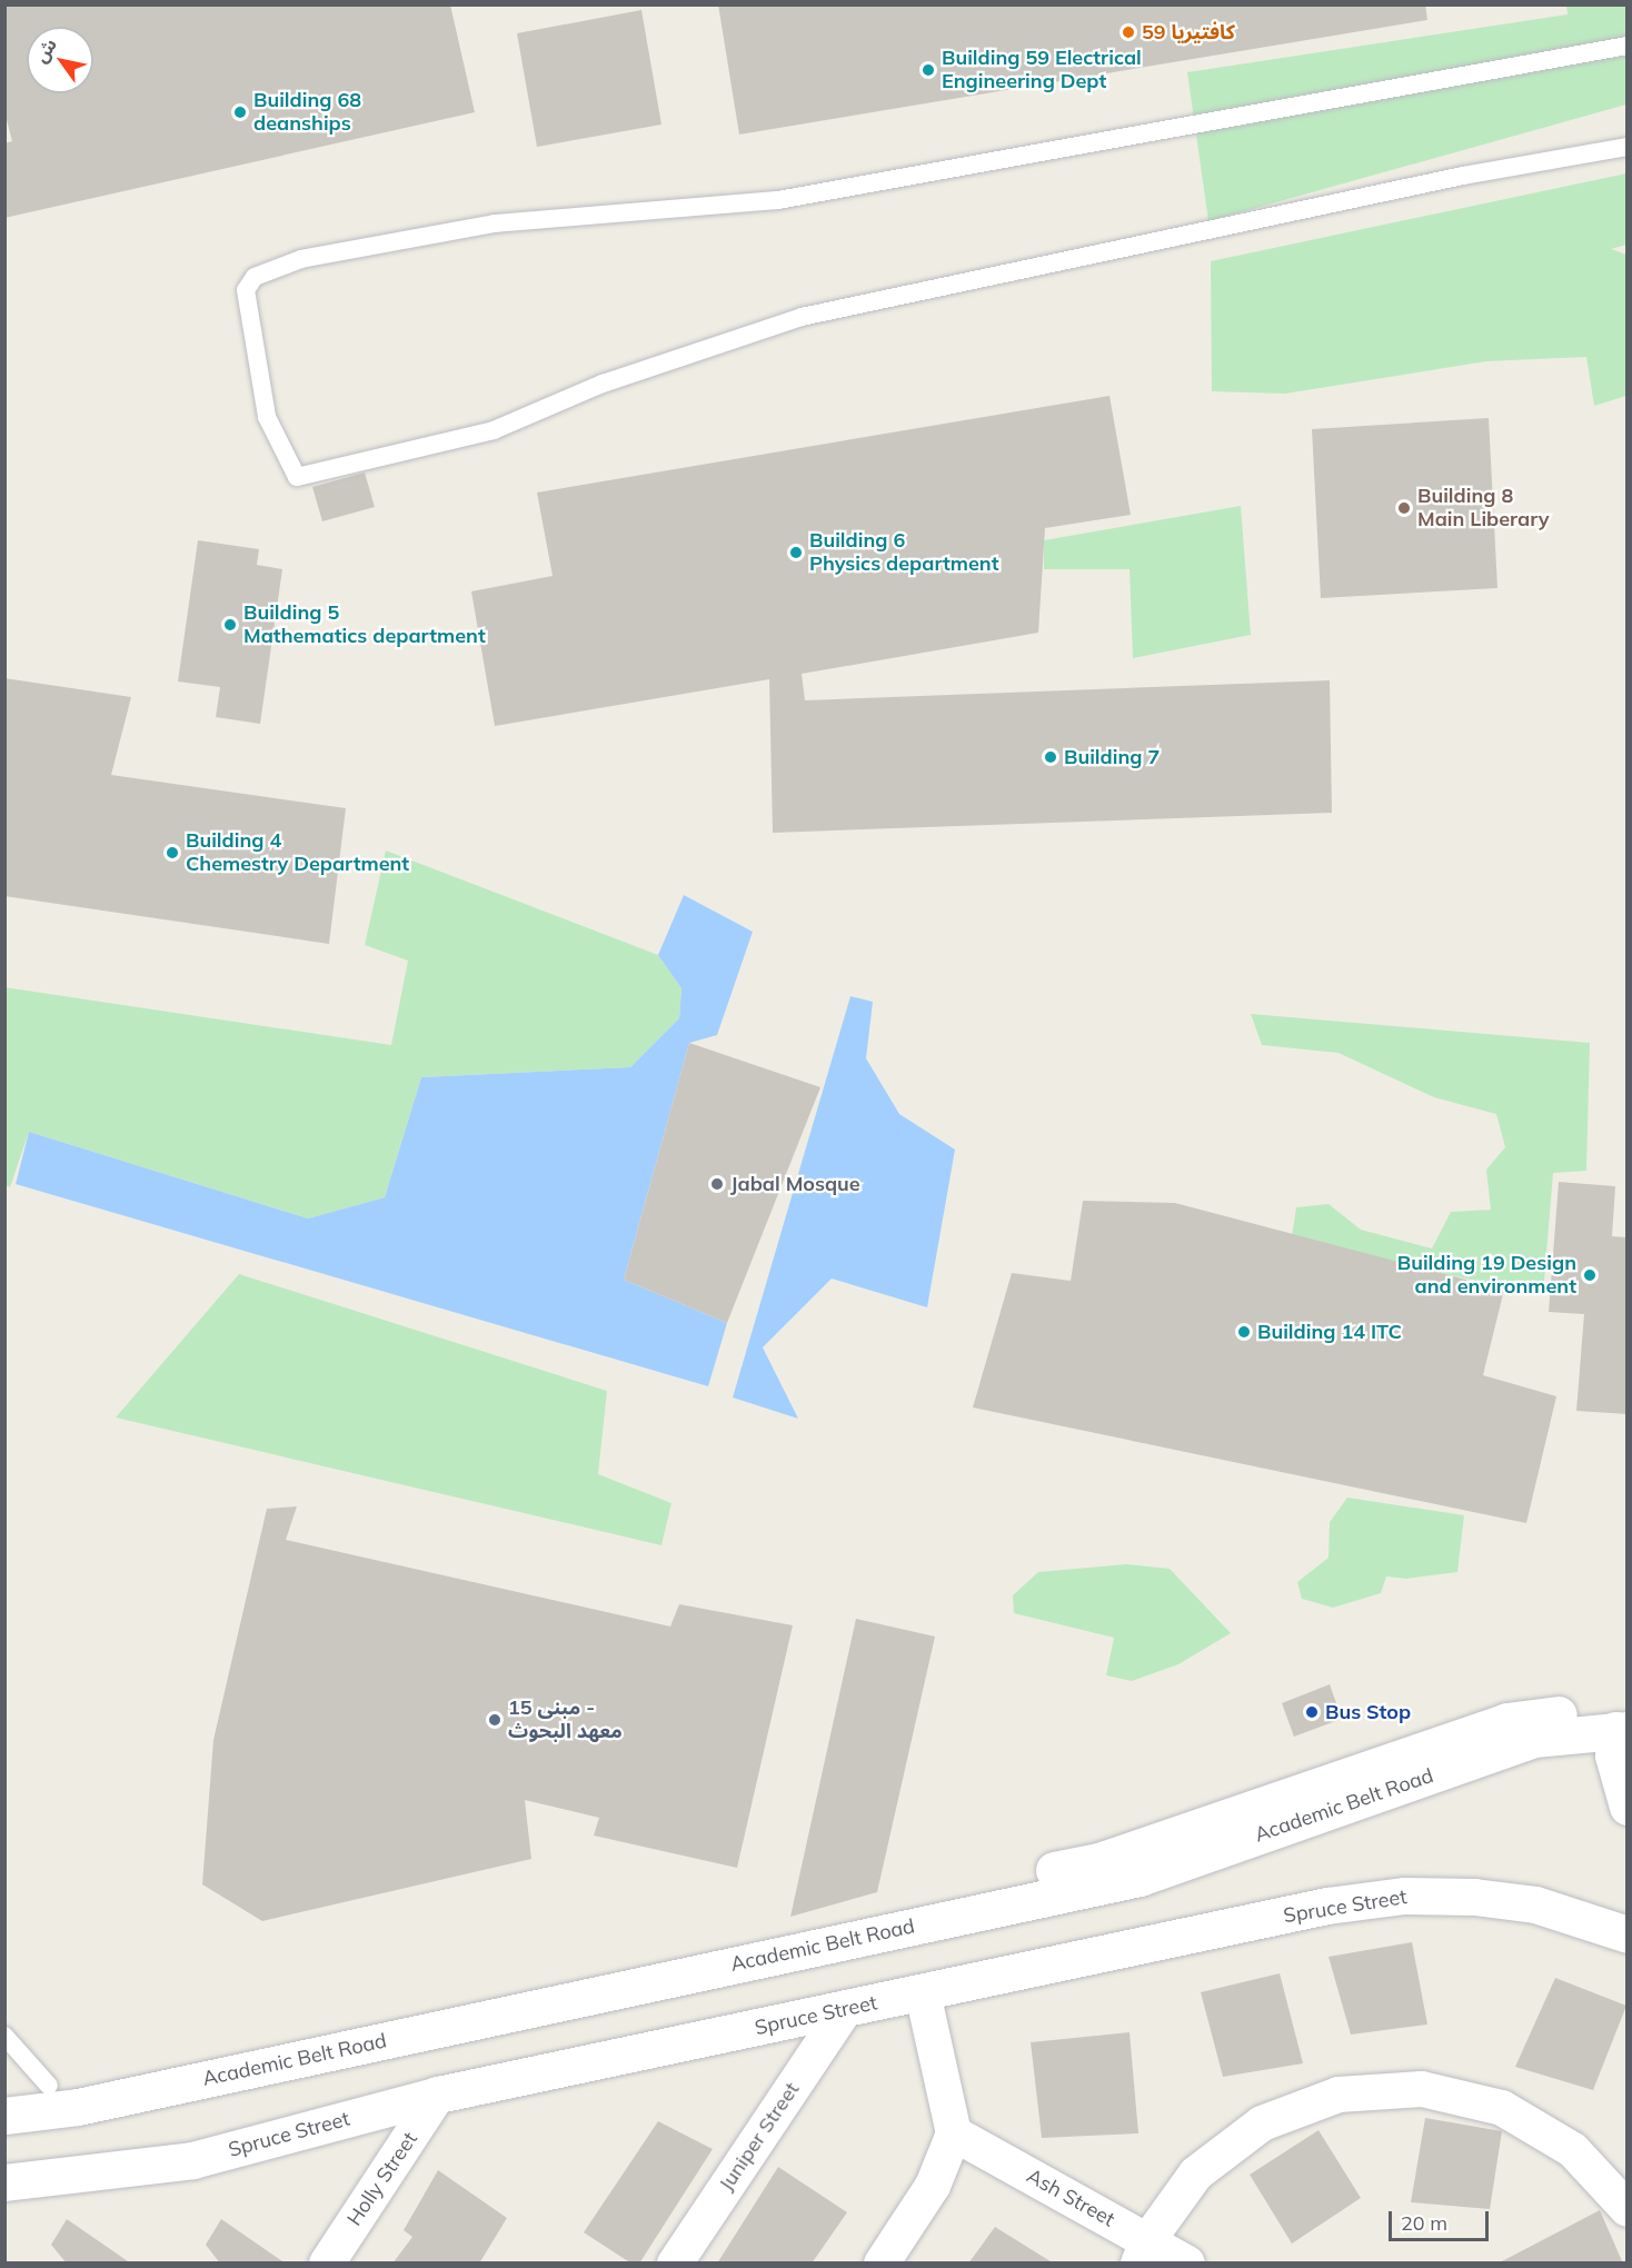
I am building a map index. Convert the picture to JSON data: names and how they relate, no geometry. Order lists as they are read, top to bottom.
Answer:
{
  "streets": {
    "street": [
      "Academic Belt Road",
      "Spruce Street",
      "Juniper Street",
      "Holly Street",
      "Ash Street"
    ]
  },
  "crossings": [
    ["Spruce Street", "Juniper Street"],
    ["Spruce Street", "Holly Street"]
  ],
  "places": [
    "كافتيريا 59",
    "Building 59 Electrical Engineering Dept",
    "Building 68 deanships",
    "Building 8 Main Liberary",
    "Building 6 Physics department",
    "Building 5 Mathematics department",
    "Building 7",
    "Building 4 Chemestry Department",
    "Jabal Mosque",
    "Building 19 Design and environment",
    "Building 14 ITC",
    "Bus Stop",
    "مبنى 15 - معهد البحوث"
  ],
  "scale_bar": "20 m",
  "north": "top left"
}
